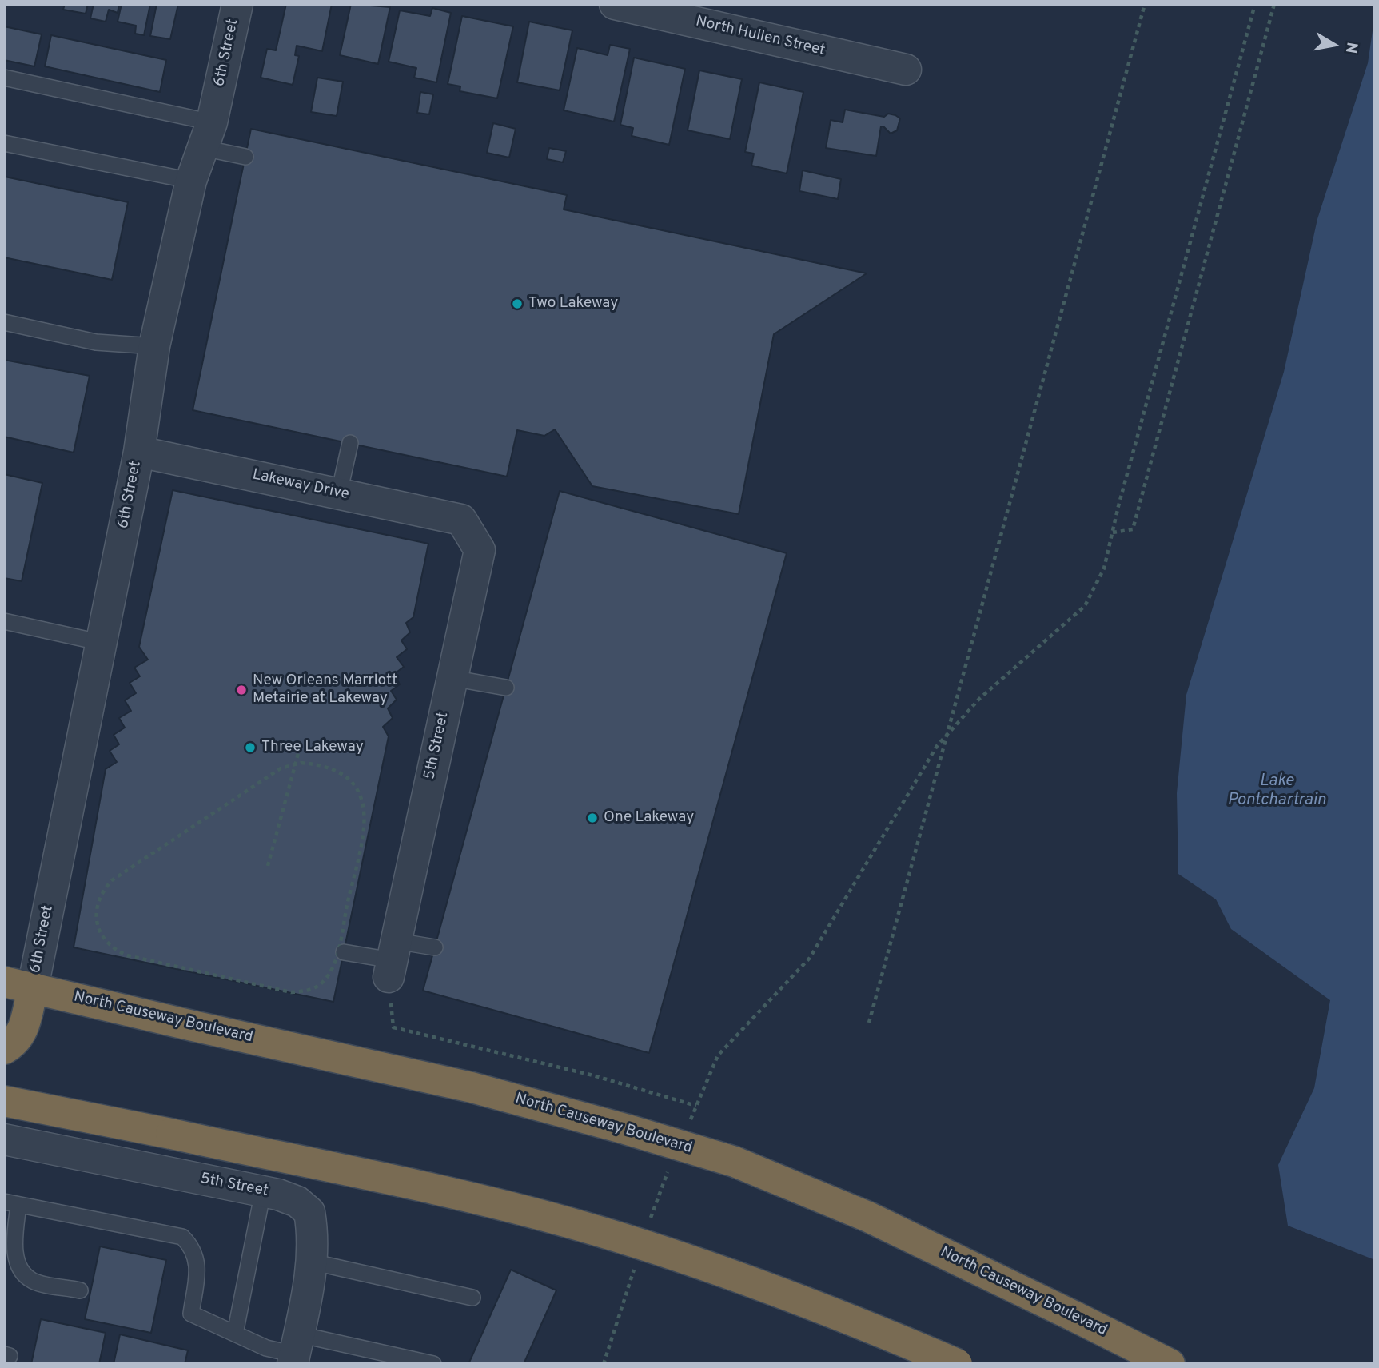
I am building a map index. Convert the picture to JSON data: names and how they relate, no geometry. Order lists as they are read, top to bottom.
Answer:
{
  "streets": {
    "highway": ["North Causeway Boulevard"],
    "street": [
      "North Hullen Street",
      "6th Street",
      "Lakeway Drive",
      "5th Street"
    ]
  },
  "crossings": [
    ["6th Street", "Lakeway Drive"],
    ["6th Street", "North Causeway Boulevard"],
    ["Lakeway Drive", "5th Street"]
  ],
  "water": ["Lake Pontchartrain"],
  "places": [
    "Two Lakeway",
    "New Orleans Marriott Metairie at Lakeway",
    "Three Lakeway",
    "One Lakeway"
  ],
  "north": "right"
}
